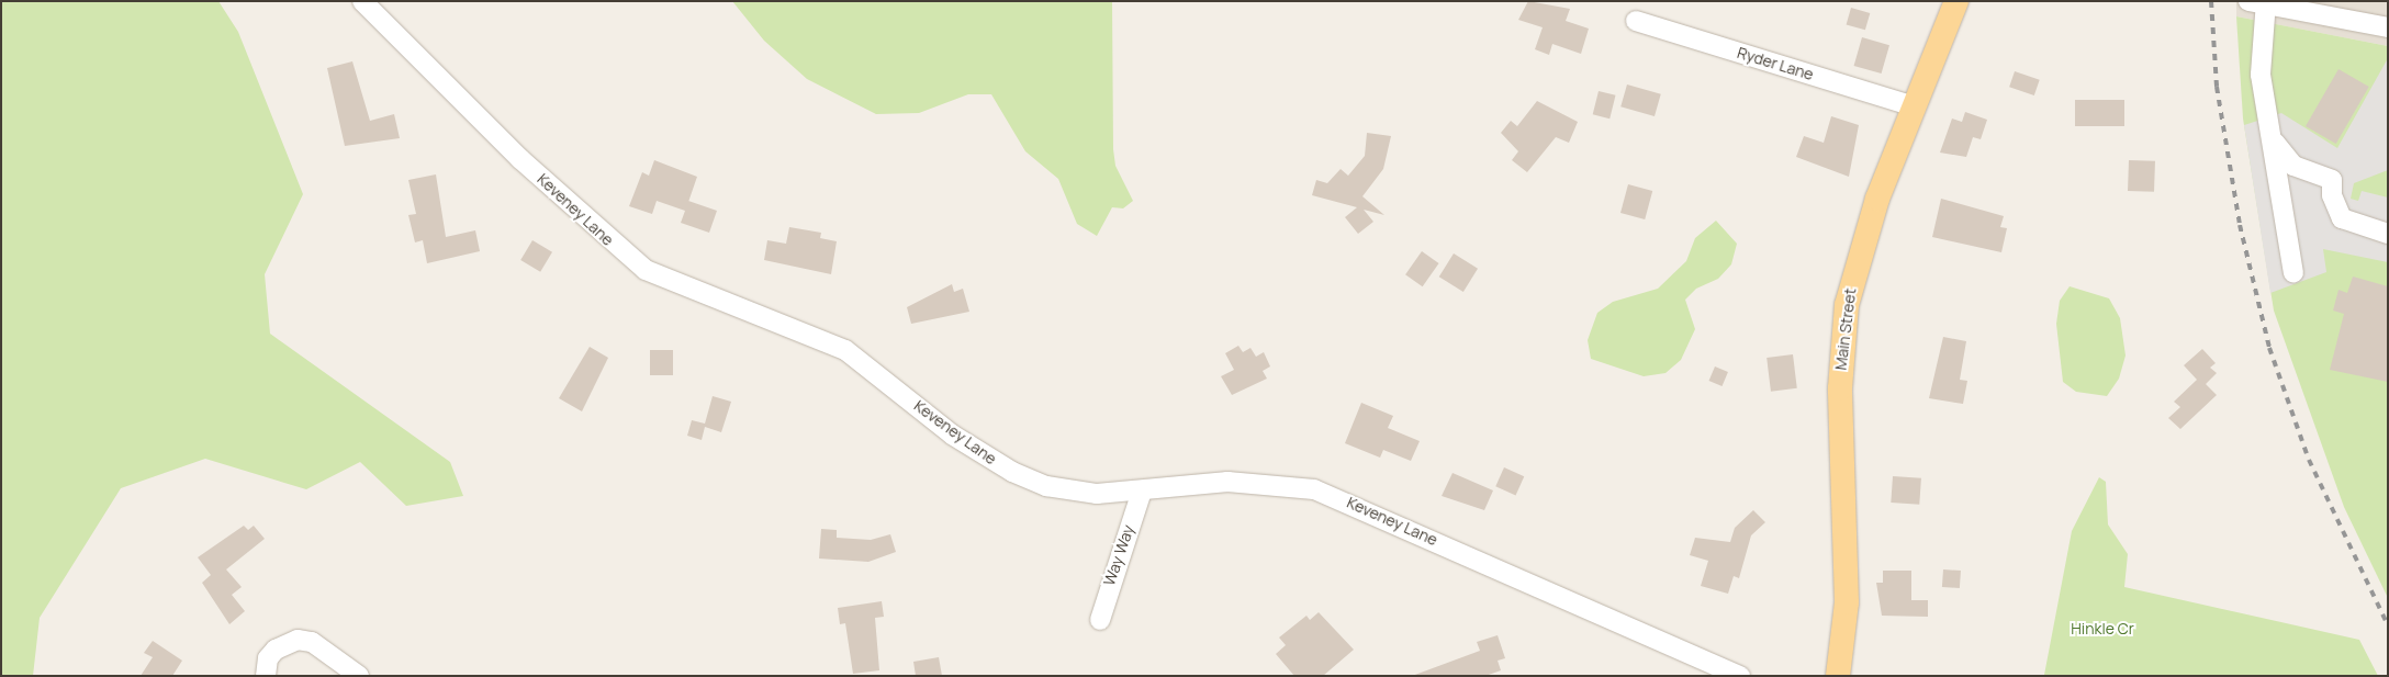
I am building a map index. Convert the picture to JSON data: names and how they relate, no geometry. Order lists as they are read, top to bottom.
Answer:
{
  "streets": {
    "main road": ["Main Street"],
    "street": ["Ryder Lane", "Keveney Lane", "Way Way"]
  },
  "crossings": [
    ["Ryder Lane", "Main Street"],
    ["Keveney Lane", "Way Way"]
  ],
  "parks": ["Hinkle Cr"]
}
